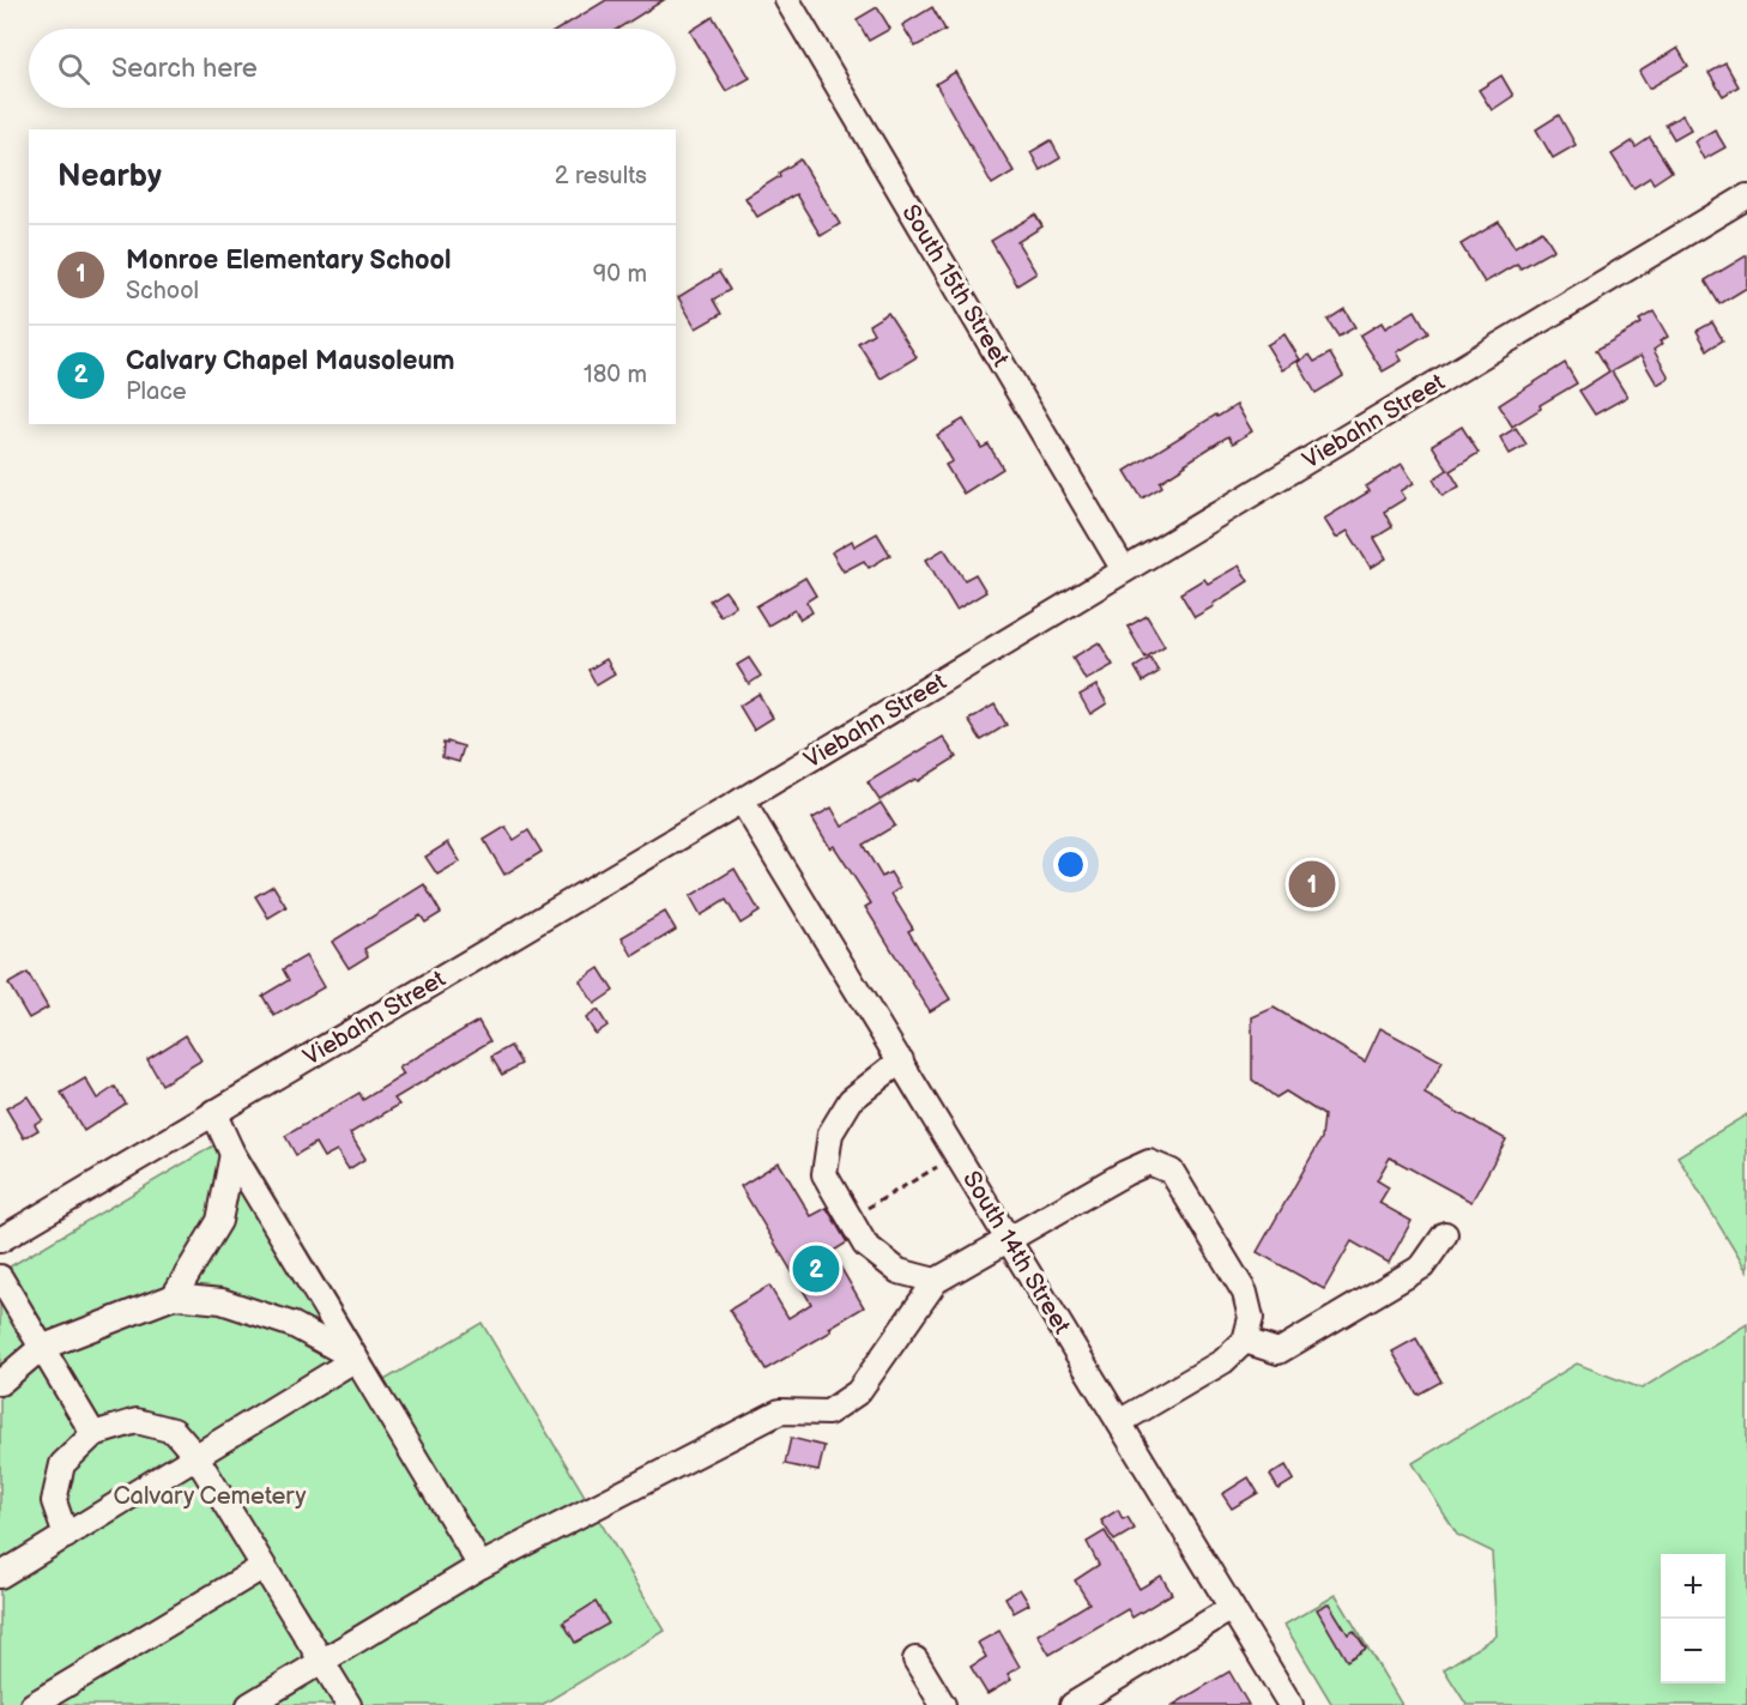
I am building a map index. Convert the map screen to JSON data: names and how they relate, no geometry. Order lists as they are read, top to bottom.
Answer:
{
  "streets": {
    "street": ["South 15th Street", "Viebahn Street", "South 14th Street"]
  },
  "crossings": [
    ["South 15th Street", "Viebahn Street"],
    ["Viebahn Street", "South 14th Street"]
  ],
  "parks": ["Calvary Cemetery"],
  "page": {
    "search": "Search here",
    "heading": ["Nearby", "2 results"],
    "list": [
      {
        "mark": "1",
        "name": "Monroe Elementary School",
        "note": "School",
        "value": "90 m"
      },
      {
        "mark": "2",
        "name": "Calvary Chapel Mausoleum",
        "note": "Place",
        "value": "180 m"
      }
    ],
    "pins": ["1", "2"],
    "map_buttons": ["+", "−"]
  }
}
